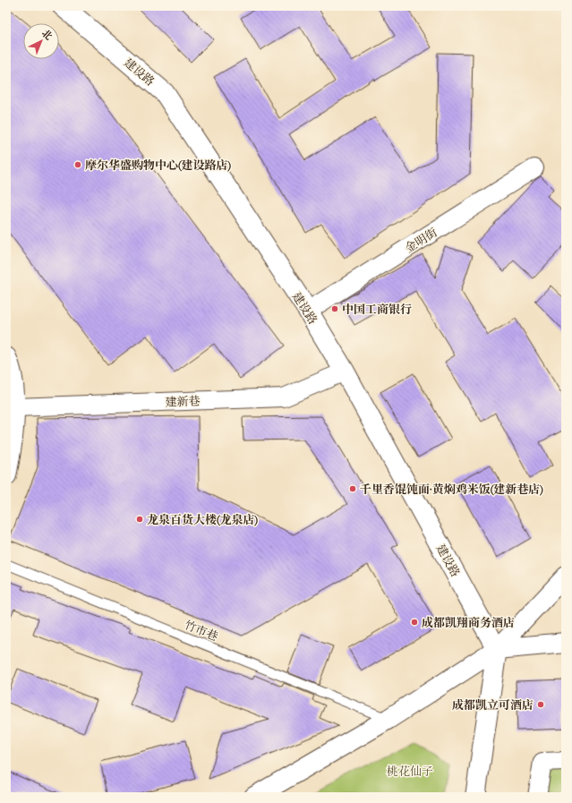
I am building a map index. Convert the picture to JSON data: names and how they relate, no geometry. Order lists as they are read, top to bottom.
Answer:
{
  "streets": {
    "street": ["建设路", "金明街", "建新巷"],
    "lane": ["竹市巷"]
  },
  "crossings": [
    ["建设路", "金明街"],
    ["建设路", "建新巷"]
  ],
  "parks": ["桃花仙子"],
  "places": [
    "摩尔华盛购物中心(建设路店)",
    "中国工商银行",
    "千里香馄饨面·黄焖鸡米饭(建新巷店)",
    "龙泉百货大楼(龙泉店)",
    "成都凯翔商务酒店",
    "成都凯立可酒店"
  ],
  "north": "top right"
}
